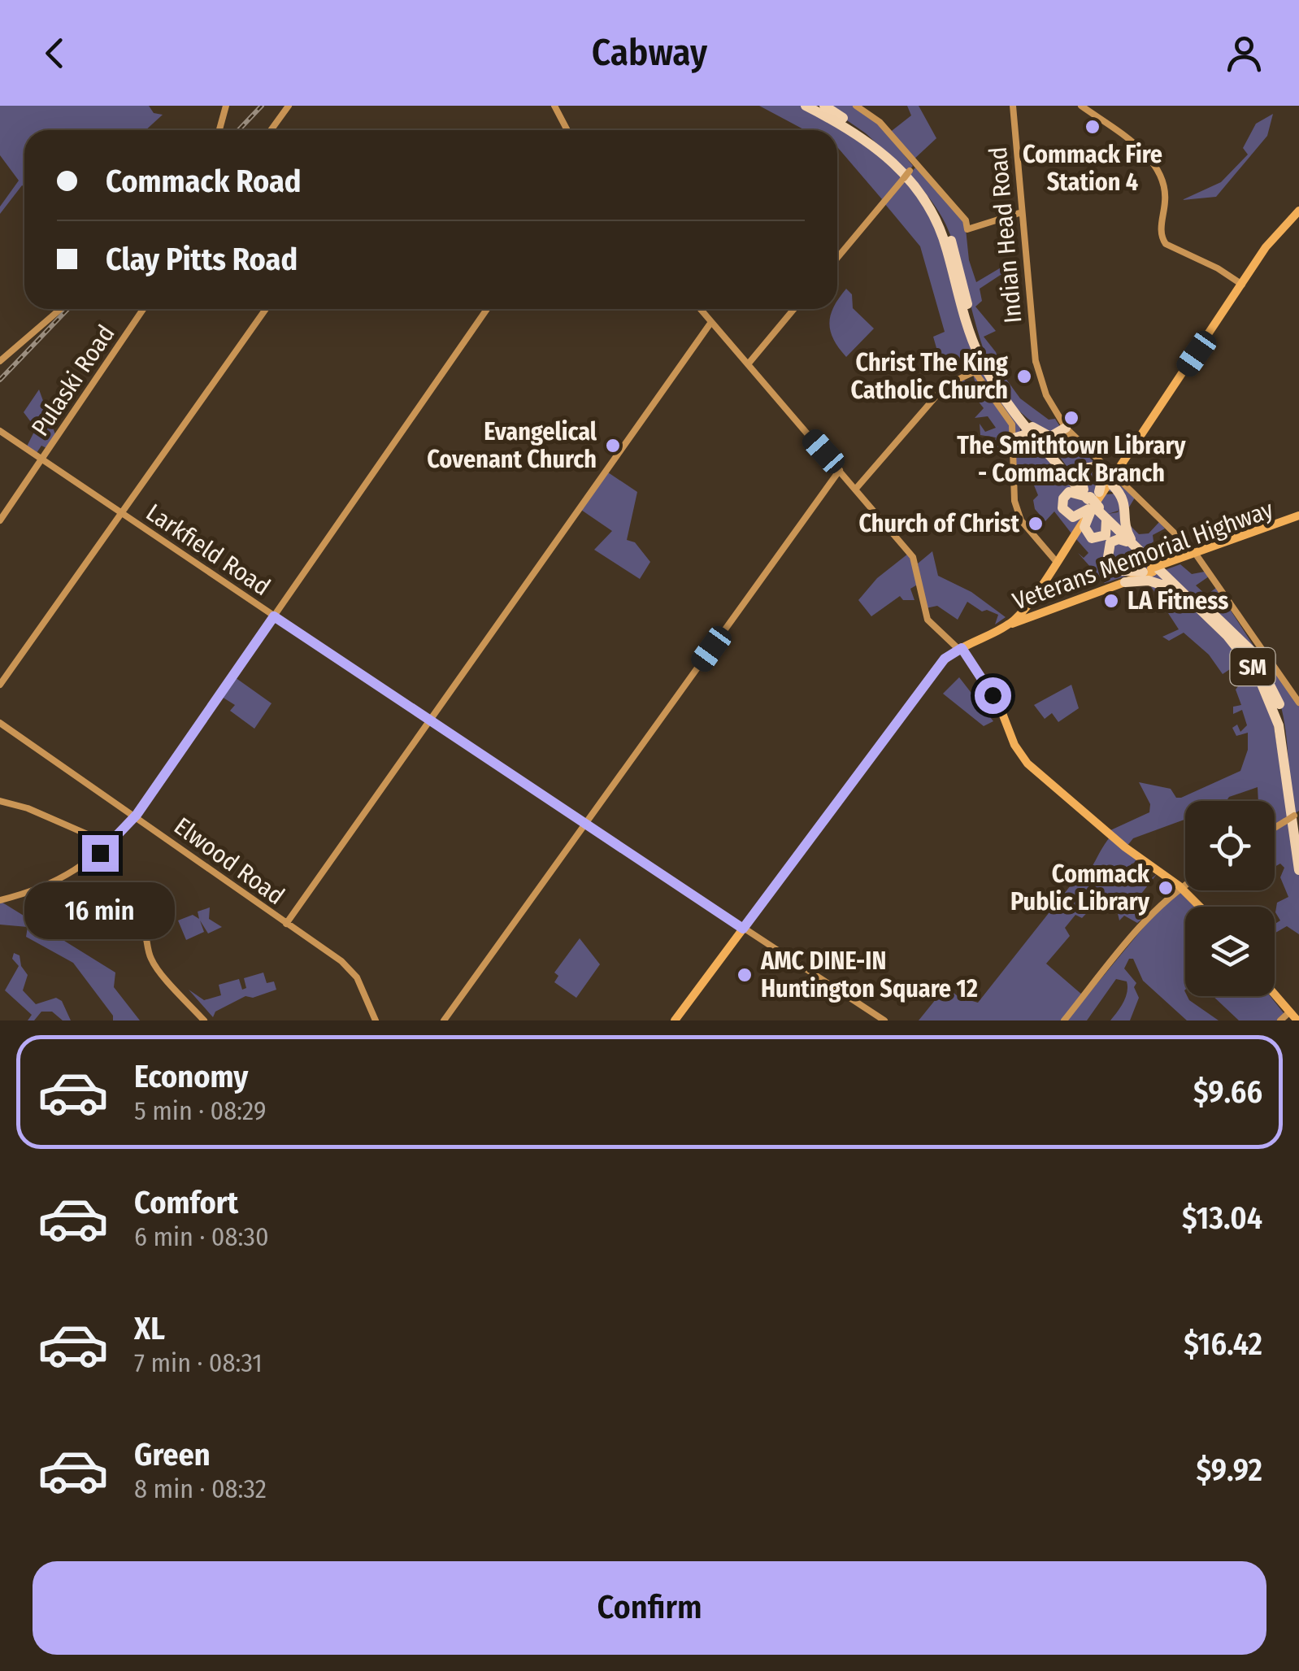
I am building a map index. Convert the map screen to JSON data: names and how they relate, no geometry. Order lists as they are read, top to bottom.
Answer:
{
  "streets": {
    "highway": ["SM"],
    "main road": ["Veterans Memorial Highway"],
    "street": [
      "Indian Head Road",
      "Pulaski Road",
      "Larkfield Road",
      "Elwood Road"
    ]
  },
  "crossings": [
    ["Indian Head Road", "Veterans Memorial Highway"],
    ["Pulaski Road", "Larkfield Road"]
  ],
  "places": [
    "Commack Fire Station 4",
    "Christ The King Catholic Church",
    "The Smithtown Library - Commack Branch",
    "Evangelical Covenant Church",
    "Church of Christ",
    "LA Fitness",
    "Commack Public Library",
    "AMC DINE-IN Huntington Square 12"
  ],
  "page": {
    "header": "Cabway",
    "banner": ["Commack Road", "Clay Pitts Road"],
    "bubble": "16 min",
    "list": [
      {
        "name": "Economy",
        "note": "5 min · 08:29",
        "value": "$9.66"
      },
      {
        "name": "Comfort",
        "note": "6 min · 08:30",
        "value": "$13.04"
      },
      {
        "name": "XL",
        "note": "7 min · 08:31",
        "value": "$16.42"
      },
      {
        "name": "Green",
        "note": "8 min · 08:32",
        "value": "$9.92"
      }
    ],
    "buttons": "Confirm"
  }
}
